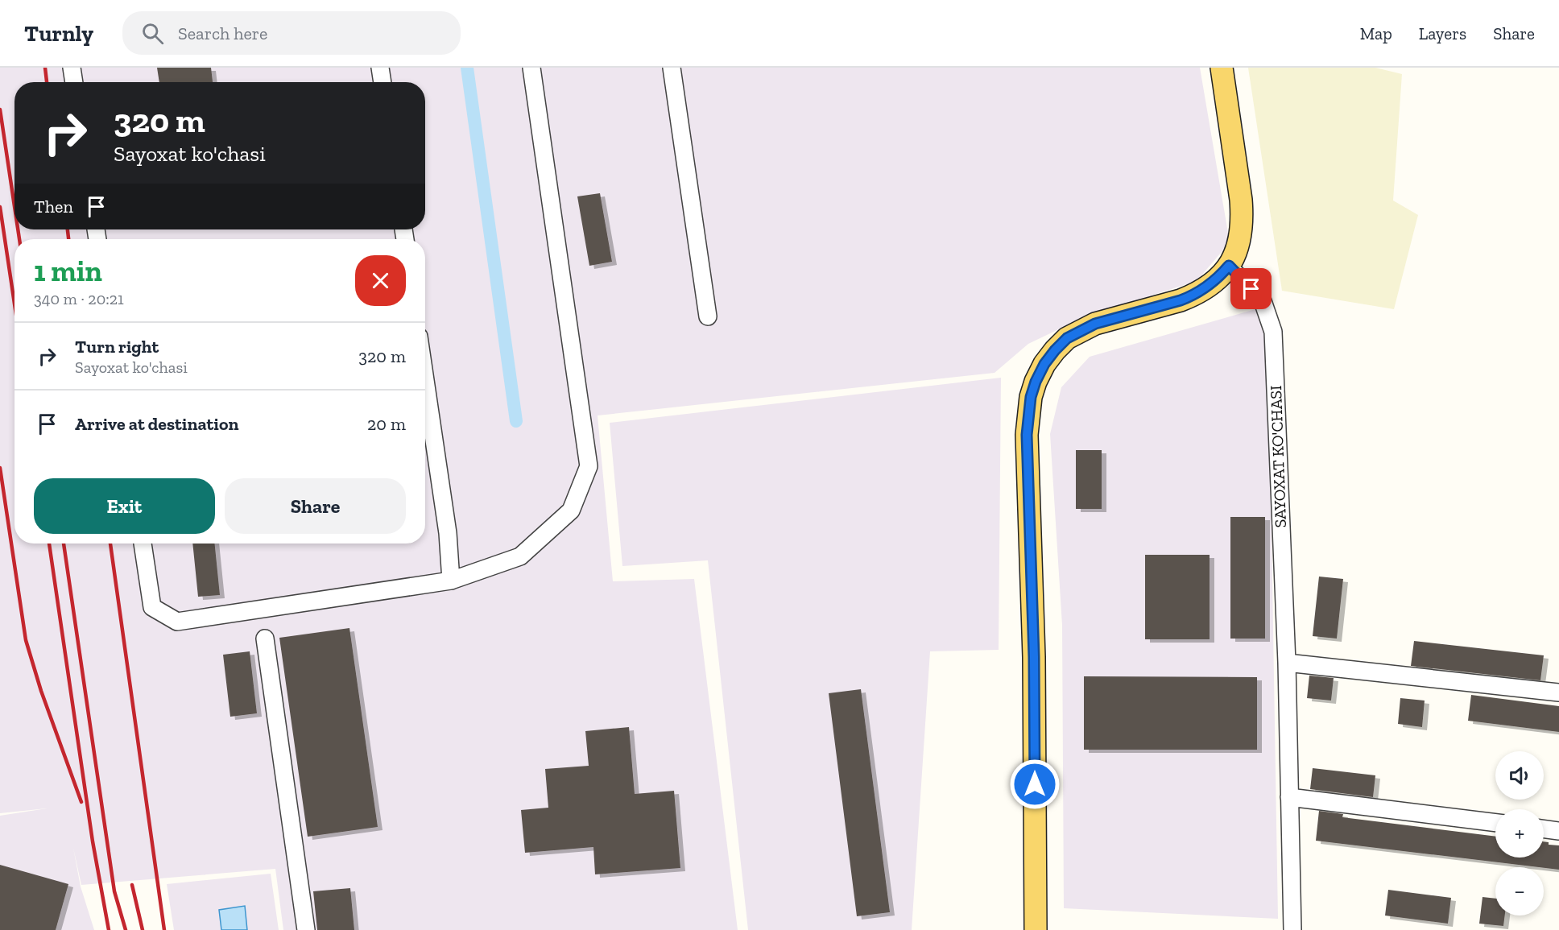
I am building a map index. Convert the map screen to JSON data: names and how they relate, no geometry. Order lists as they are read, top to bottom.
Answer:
{
  "streets": {
    "street": ["SAYOXAT KO'CHASI"]
  },
  "page": {
    "header": "Turnly",
    "search": "Search here",
    "nav": ["Map", "Layers", "Share"],
    "turn": ["320 m", "Sayoxat ko'chasi"],
    "then": "Then",
    "heading": ["1 min", "340 m · 20:21"],
    "list": [
      {
        "name": "Turn right",
        "note": "Sayoxat ko'chasi",
        "value": "320 m"
      },
      {
        "name": "Arrive at destination",
        "value": "20 m"
      }
    ],
    "buttons": ["Exit", "Share"],
    "map_buttons": ["+", "−"]
  }
}
